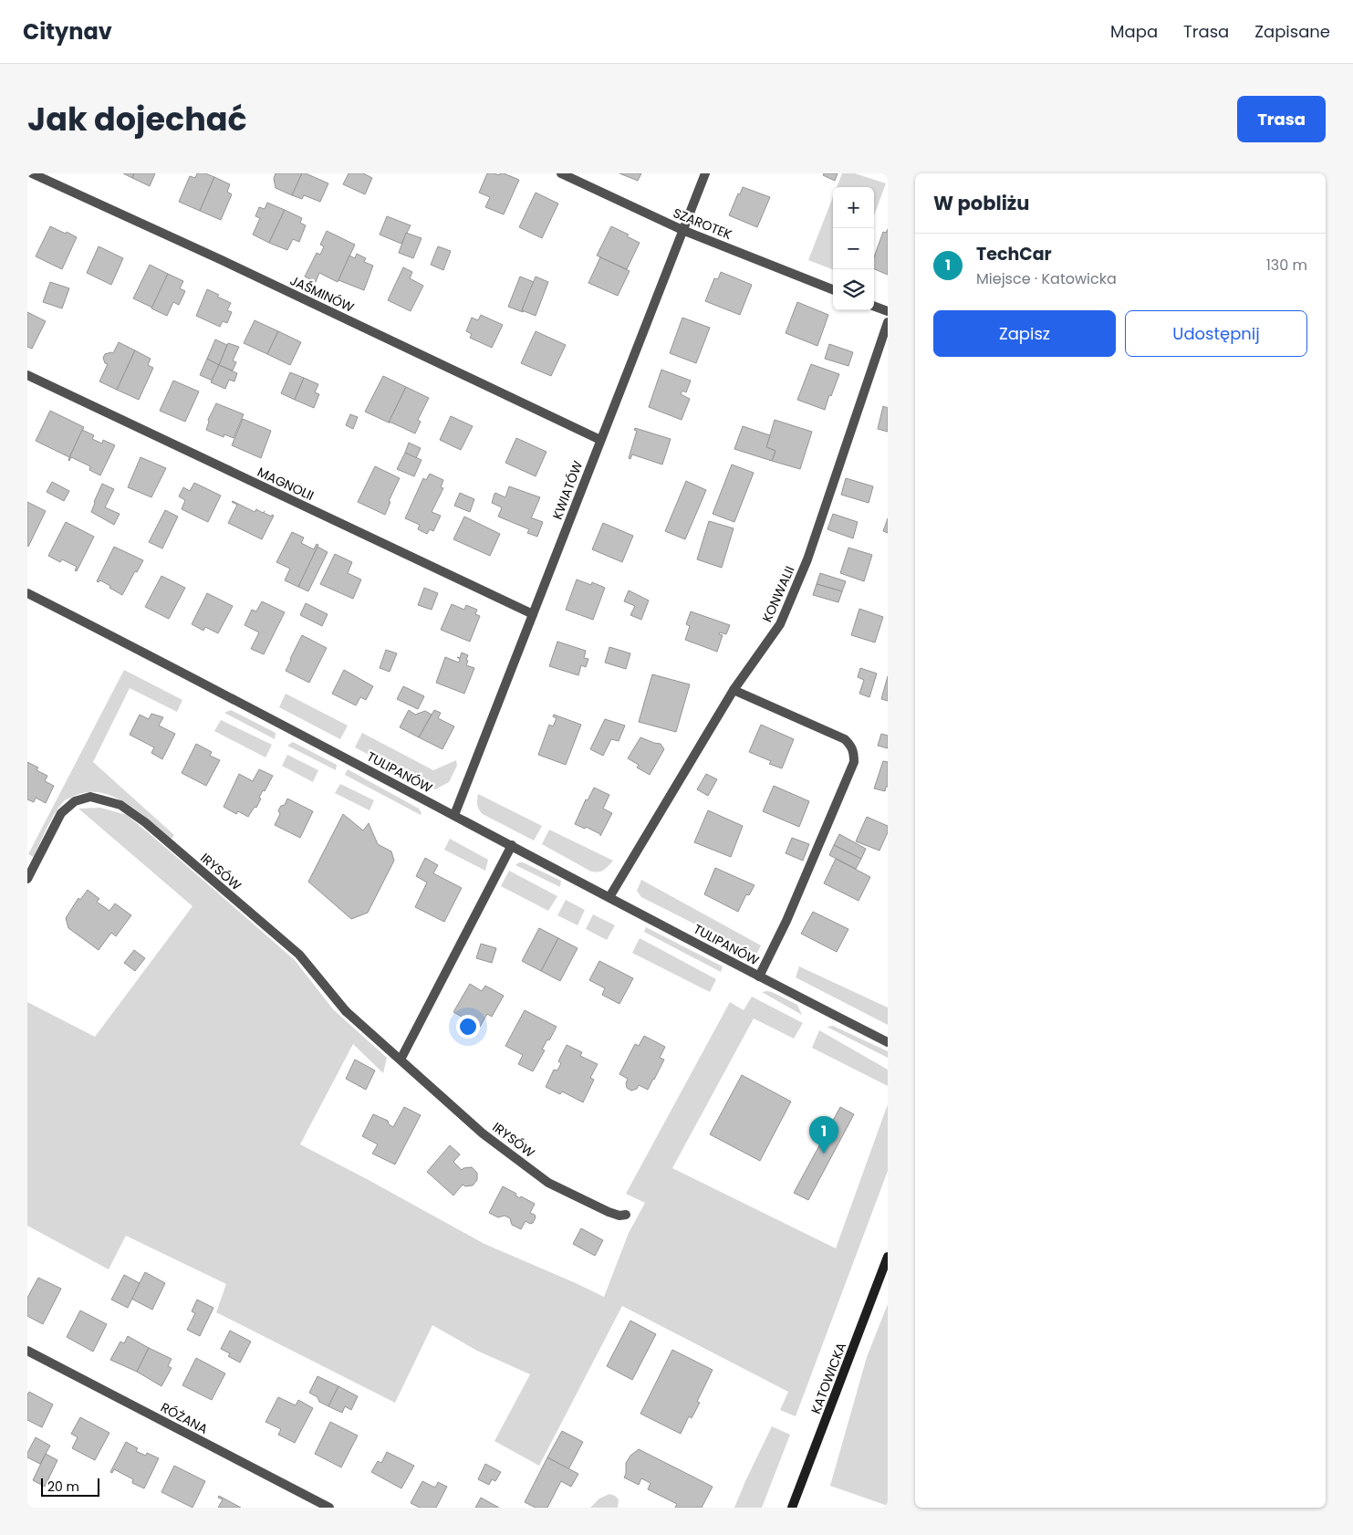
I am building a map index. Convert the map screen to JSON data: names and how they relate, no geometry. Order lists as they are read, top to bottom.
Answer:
{
  "streets": {
    "main road": ["KATOWICKA"],
    "street": [
      "SZAROTEK",
      "JAŚMINÓW",
      "MAGNOLII",
      "KWIATÓW",
      "KONWALII",
      "TULIPANÓW",
      "IRYSÓW",
      "RÓŻANA"
    ]
  },
  "crossings": [
    ["SZAROTEK", "KWIATÓW"],
    ["JAŚMINÓW", "KWIATÓW"],
    ["MAGNOLII", "KWIATÓW"],
    ["KWIATÓW", "TULIPANÓW"],
    ["KONWALII", "TULIPANÓW"]
  ],
  "scale_bar": "20 m",
  "page": {
    "header": "Citynav",
    "nav": ["Mapa", "Trasa", "Zapisane"],
    "title": "Jak dojechać",
    "buttons": [
      "Trasa",
      ["Zapisz", "Udostępnij"]
    ],
    "heading": "W pobliżu",
    "map_buttons": ["+", "−"],
    "list": [
      {
        "mark": "1",
        "name": "TechCar",
        "note": "Miejsce · Katowicka",
        "value": "130 m"
      }
    ],
    "pins": "1",
    "scale": "20 m"
  }
}
